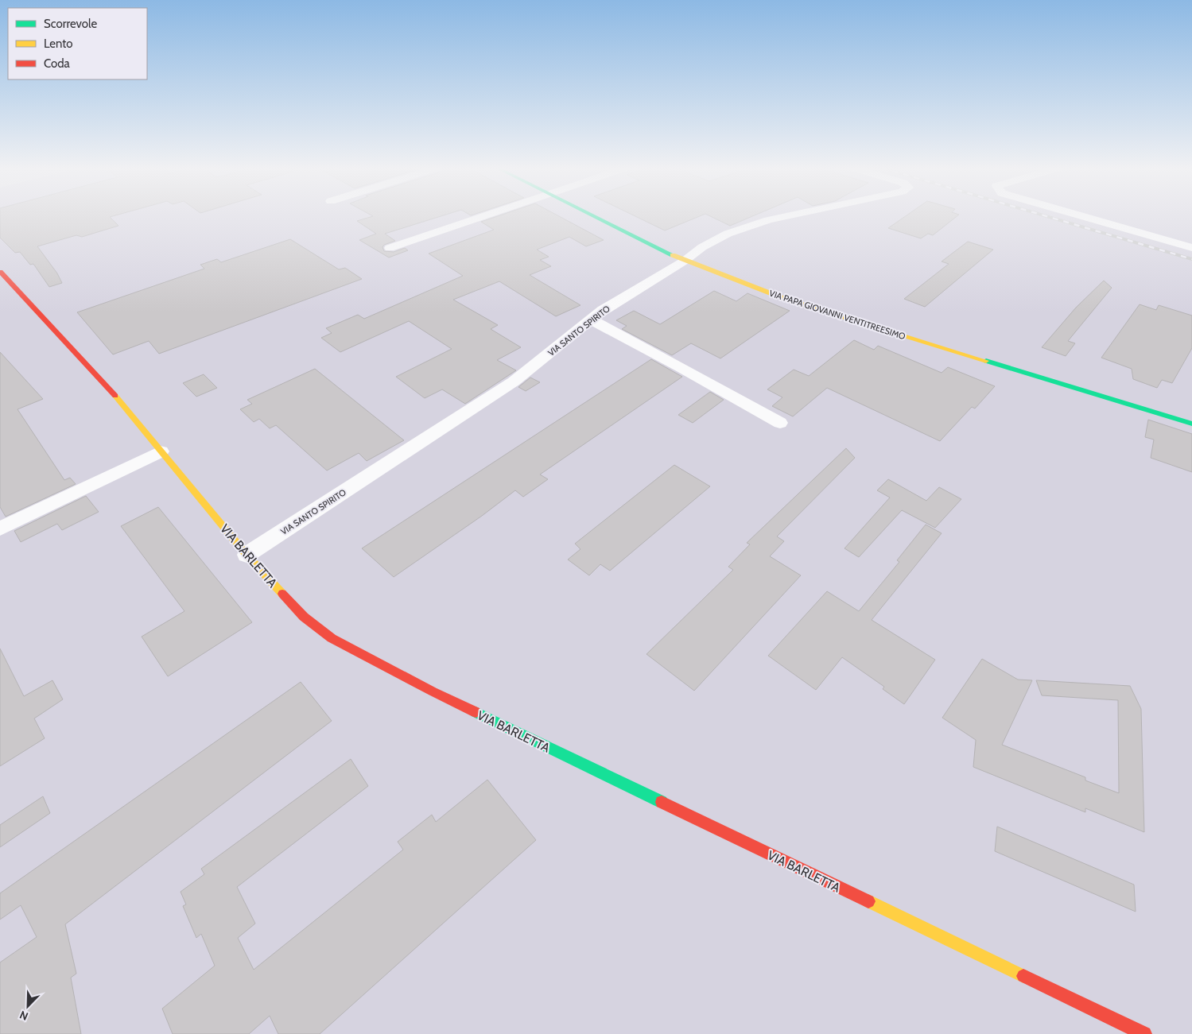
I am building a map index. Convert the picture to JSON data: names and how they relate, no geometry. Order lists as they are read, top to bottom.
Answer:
{
  "streets": {
    "main road": ["VIA PAPA GIOVANNI VENTITREESIMO", "VIA BARLETTA"],
    "street": ["VIA SANTO SPIRITO"]
  },
  "crossings": [
    ["VIA PAPA GIOVANNI VENTITREESIMO", "VIA SANTO SPIRITO"],
    ["VIA SANTO SPIRITO", "VIA BARLETTA"]
  ],
  "legend": ["Scorrevole", "Lento", "Coda"],
  "north": "bottom left"
}
